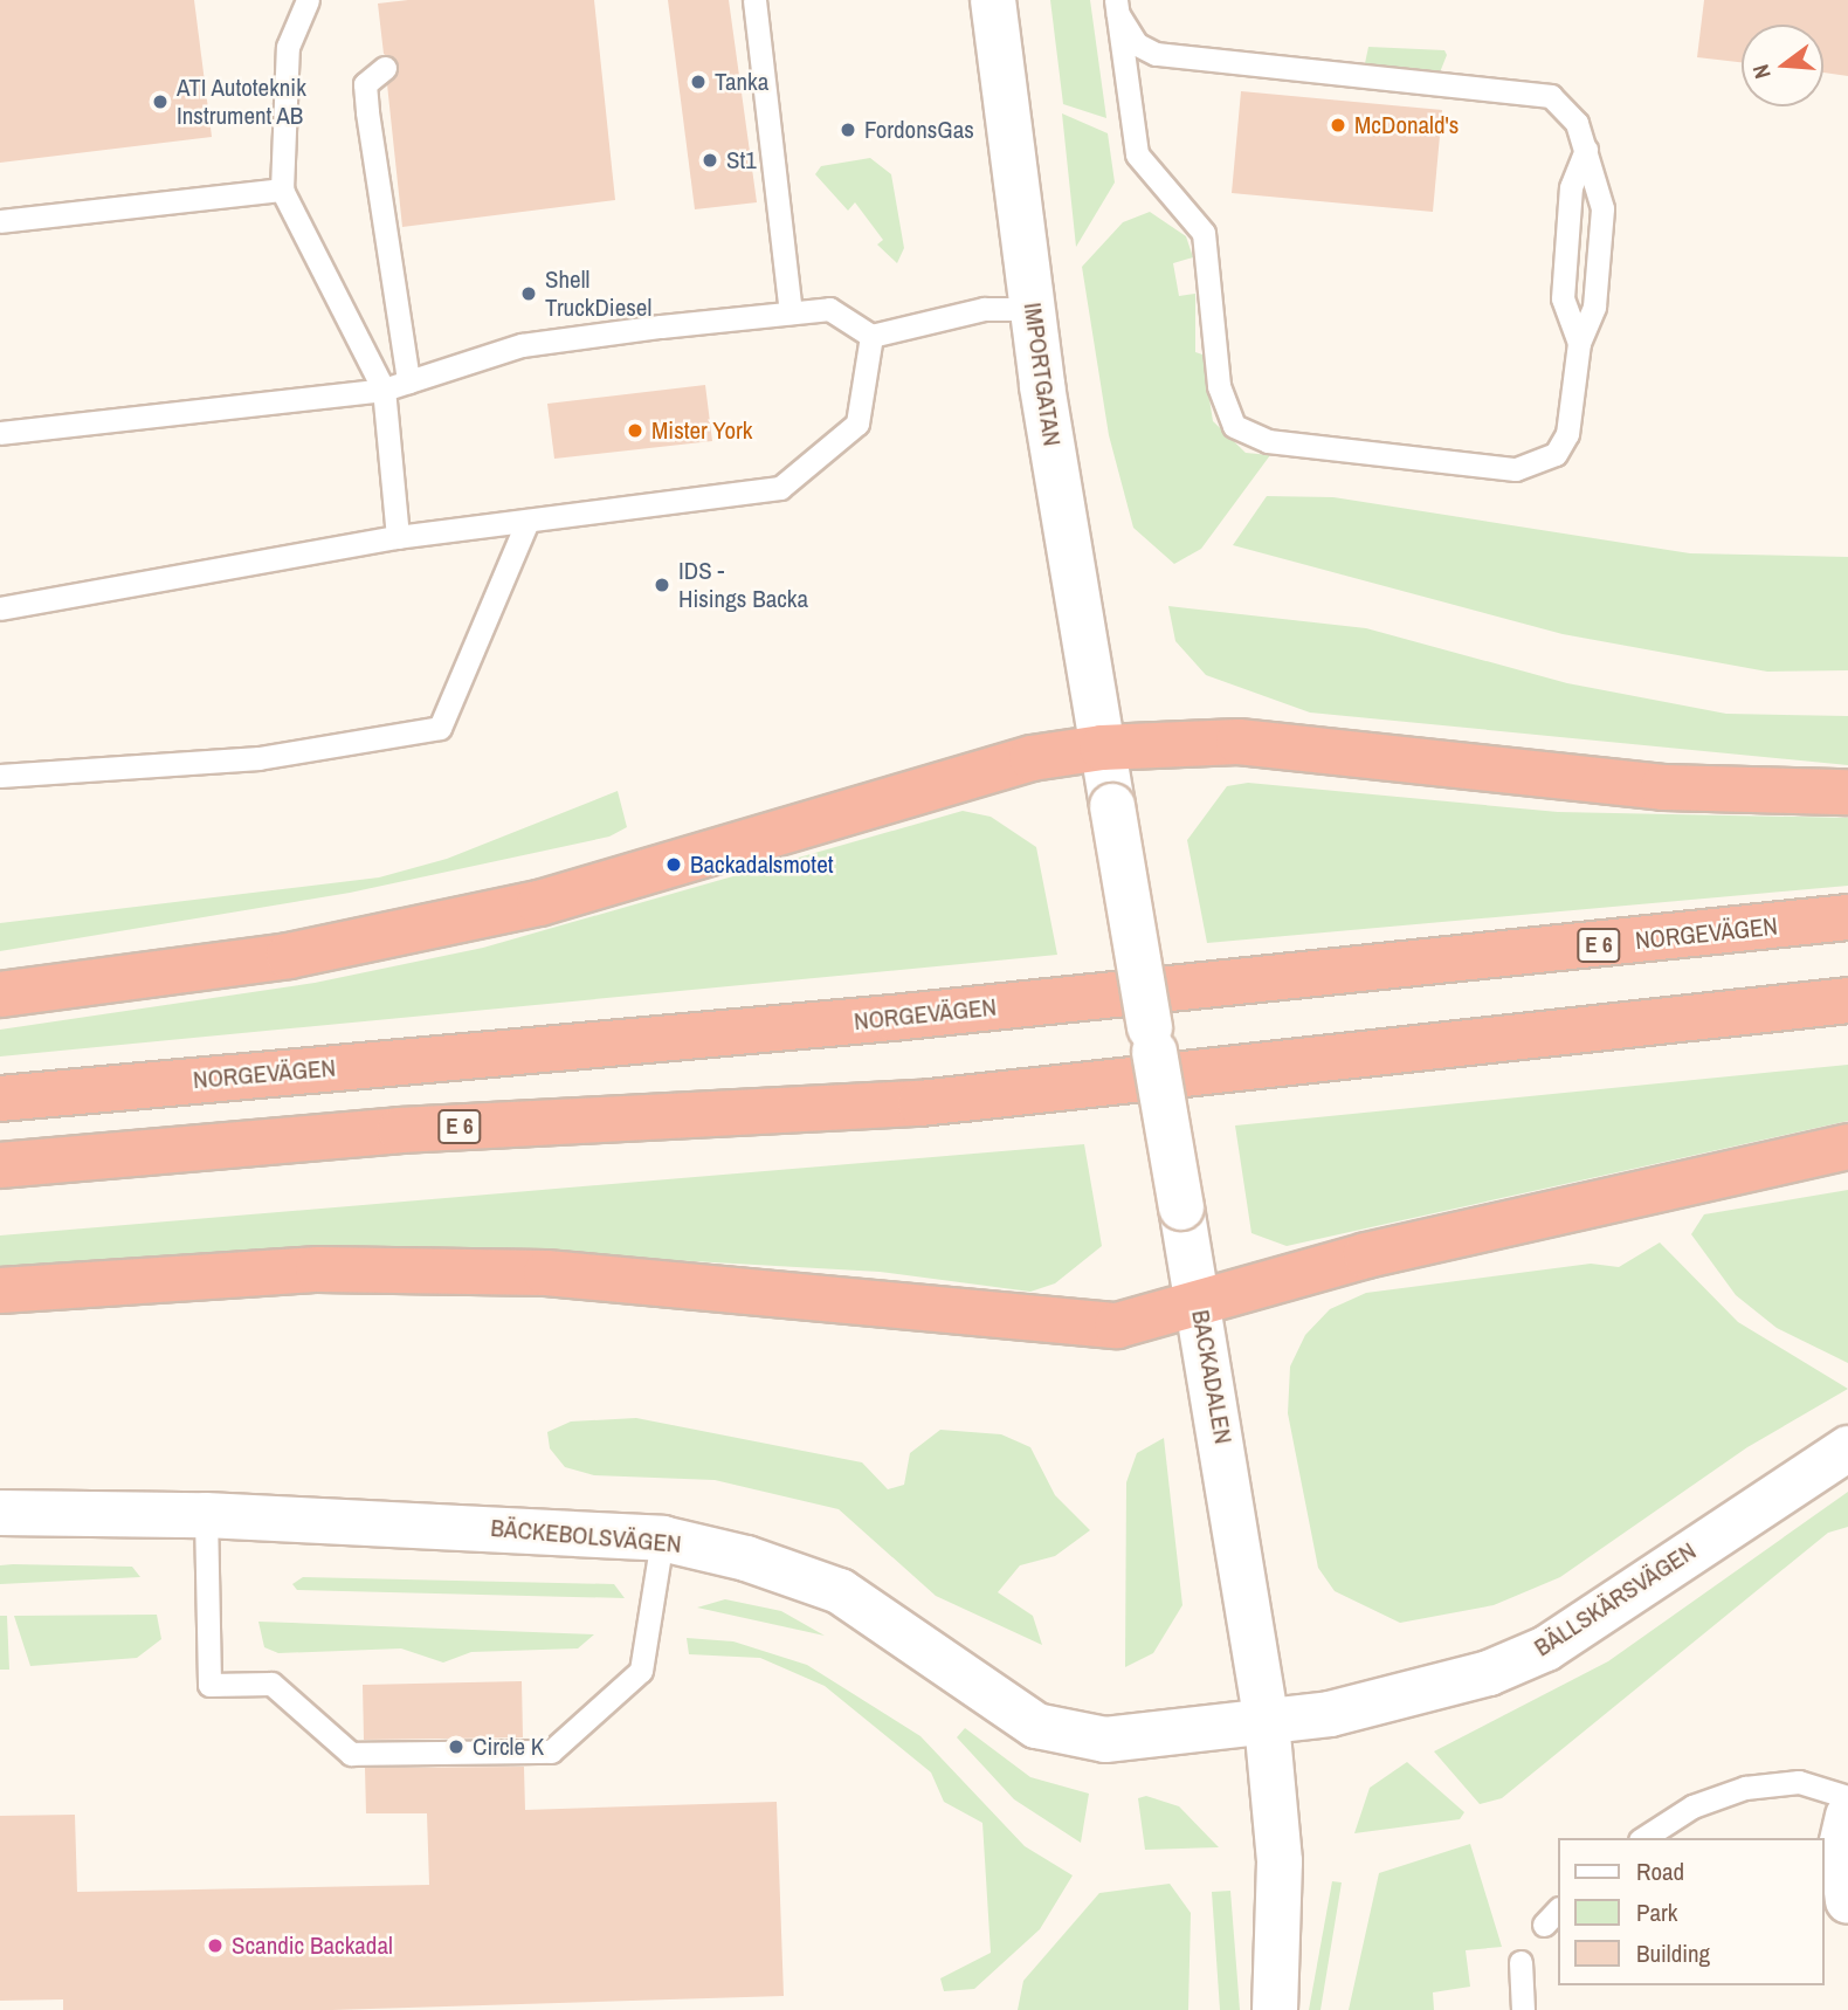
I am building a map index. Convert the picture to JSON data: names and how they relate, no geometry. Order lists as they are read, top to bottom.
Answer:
{
  "streets": {
    "highway": ["NORGEVÄGEN", "E 6"],
    "street": [
      "IMPORTGATAN",
      "BACKADALEN",
      "BÄCKEBOLSVÄGEN",
      "BÄLLSKÄRSVÄGEN"
    ]
  },
  "crossings": [
    ["IMPORTGATAN", "BACKADALEN"],
    ["BACKADALEN", "BÄCKEBOLSVÄGEN"],
    ["BACKADALEN", "BÄLLSKÄRSVÄGEN"],
    ["BÄCKEBOLSVÄGEN", "BÄLLSKÄRSVÄGEN"]
  ],
  "places": [
    "Tanka",
    "ATI Autoteknik Instrument AB",
    "McDonald's",
    "FordonsGas",
    "St1",
    "Shell TruckDiesel",
    "Mister York",
    "IDS - Hisings Backa",
    "Backadalsmotet",
    "Circle K",
    "Scandic Backadal"
  ],
  "legend": ["Road", "Park", "Building"],
  "north": "left"
}
